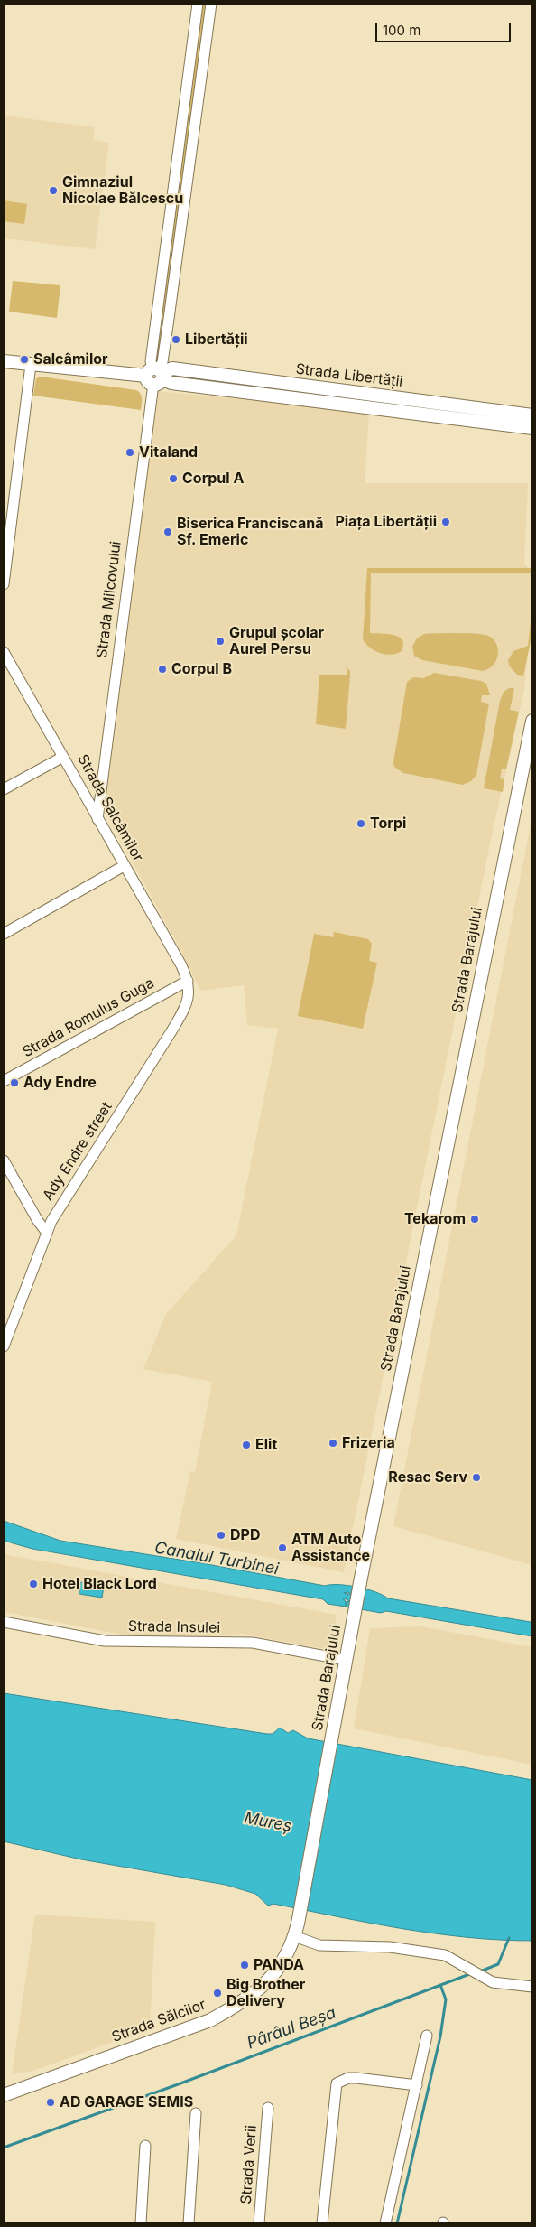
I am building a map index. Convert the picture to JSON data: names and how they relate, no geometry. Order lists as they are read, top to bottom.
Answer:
{
  "streets": {
    "main road": ["Strada Libertății", "Strada Barajului", "Strada Sălcilor"],
    "street": [
      "Strada Milcovului",
      "Strada Salcâmilor",
      "Strada Romulus Guga",
      "Ady Endre street",
      "Strada Insulei",
      "Strada Verii"
    ]
  },
  "crossings": [
    ["Strada Libertății", "Strada Milcovului"],
    ["Strada Milcovului", "Strada Salcâmilor"],
    ["Strada Salcâmilor", "Strada Romulus Guga"],
    ["Strada Salcâmilor", "Ady Endre street"],
    ["Strada Barajului", "Strada Insulei"],
    ["Strada Barajului", "Strada Sălcilor"],
    ["Strada Romulus Guga", "Ady Endre street"]
  ],
  "water": ["Canalul Turbinei", "Mureș", "Pârâul Beșa"],
  "places": [
    "Gimnaziul Nicolae Bălcescu",
    "Libertății",
    "Salcâmilor",
    "Vitaland",
    "Corpul A",
    "Piața Libertății",
    "Biserica Franciscană Sf. Emeric",
    "Grupul școlar Aurel Persu",
    "Corpul B",
    "Torpi",
    "Ady Endre",
    "Tekarom",
    "Frizeria",
    "Elit",
    "Resac Serv",
    "DPD",
    "ATM Auto Assistance",
    "Hotel Black Lord",
    "PANDA",
    "Big Brother Delivery",
    "AD GARAGE SEMIS"
  ],
  "scale_bar": "100 m"
}
